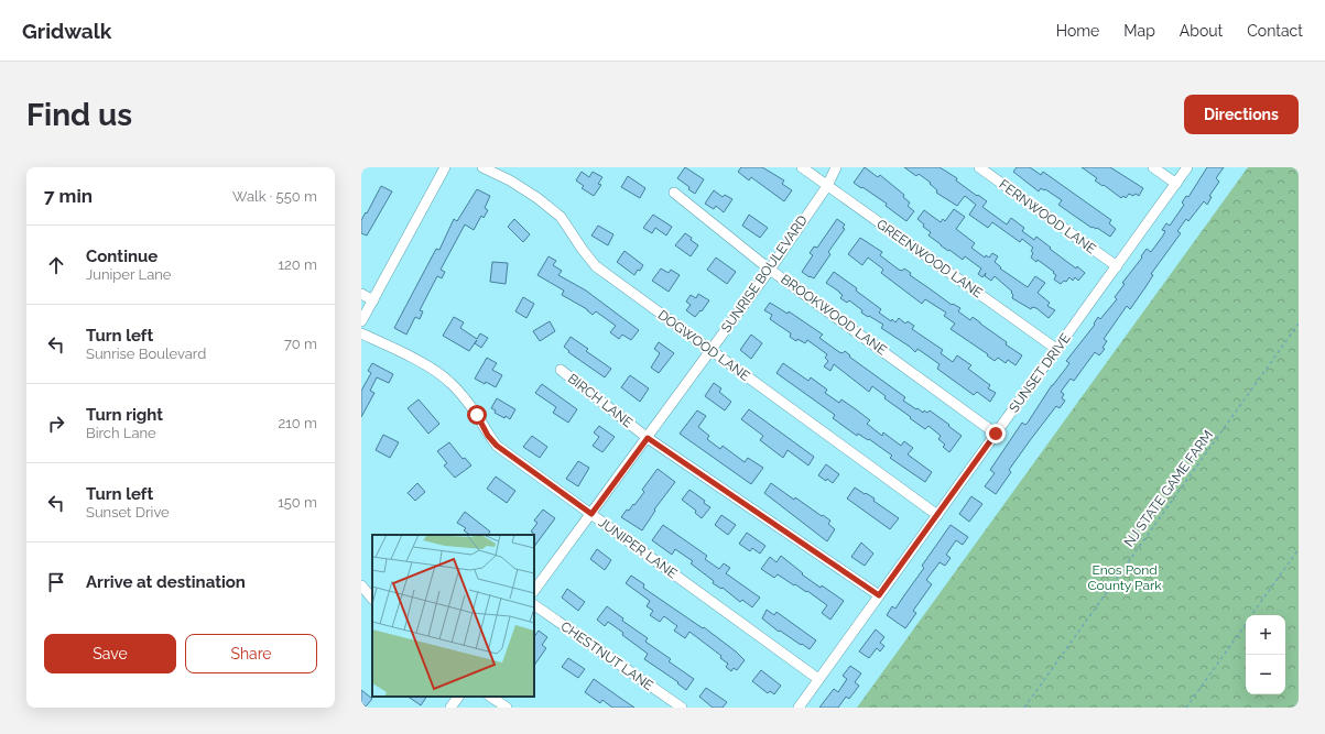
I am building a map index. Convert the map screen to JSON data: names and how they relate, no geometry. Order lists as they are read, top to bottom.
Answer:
{
  "streets": {
    "street": [
      "FERNWOOD LANE",
      "GREENWOOD LANE",
      "SUNRISE BOULEVARD",
      "BROOKWOOD LANE",
      "DOGWOOD LANE",
      "SUNSET DRIVE",
      "BIRCH LANE",
      "JUNIPER LANE",
      "CHESTNUT LANE"
    ],
    "path": ["NJ STATE GAME FARM"]
  },
  "crossings": [
    ["FERNWOOD LANE", "SUNSET DRIVE"],
    ["GREENWOOD LANE", "SUNRISE BOULEVARD"],
    ["GREENWOOD LANE", "SUNSET DRIVE"],
    ["SUNRISE BOULEVARD", "BROOKWOOD LANE"],
    ["SUNRISE BOULEVARD", "DOGWOOD LANE"],
    ["SUNRISE BOULEVARD", "BIRCH LANE"],
    ["SUNRISE BOULEVARD", "JUNIPER LANE"],
    ["BROOKWOOD LANE", "SUNSET DRIVE"],
    ["DOGWOOD LANE", "SUNSET DRIVE"],
    ["SUNSET DRIVE", "BIRCH LANE"],
    ["SUNSET DRIVE", "JUNIPER LANE"]
  ],
  "parks": ["Enos Pond County Park"],
  "page": {
    "header": "Gridwalk",
    "nav": [
      "Home",
      "Map",
      "About",
      "Contact"
    ],
    "buttons": [
      "Directions",
      ["Save", "Share"]
    ],
    "title": "Find us",
    "heading": ["7 min", "Walk · 550 m"],
    "list": [
      ["Continue", "Juniper Lane", "120 m"],
      ["Turn left", "Sunrise Boulevard", "70 m"],
      ["Turn right", "Birch Lane", "210 m"],
      ["Turn left", "Sunset Drive", "150 m"],
      "Arrive at destination"
    ],
    "map_buttons": ["+", "−"]
  }
}
